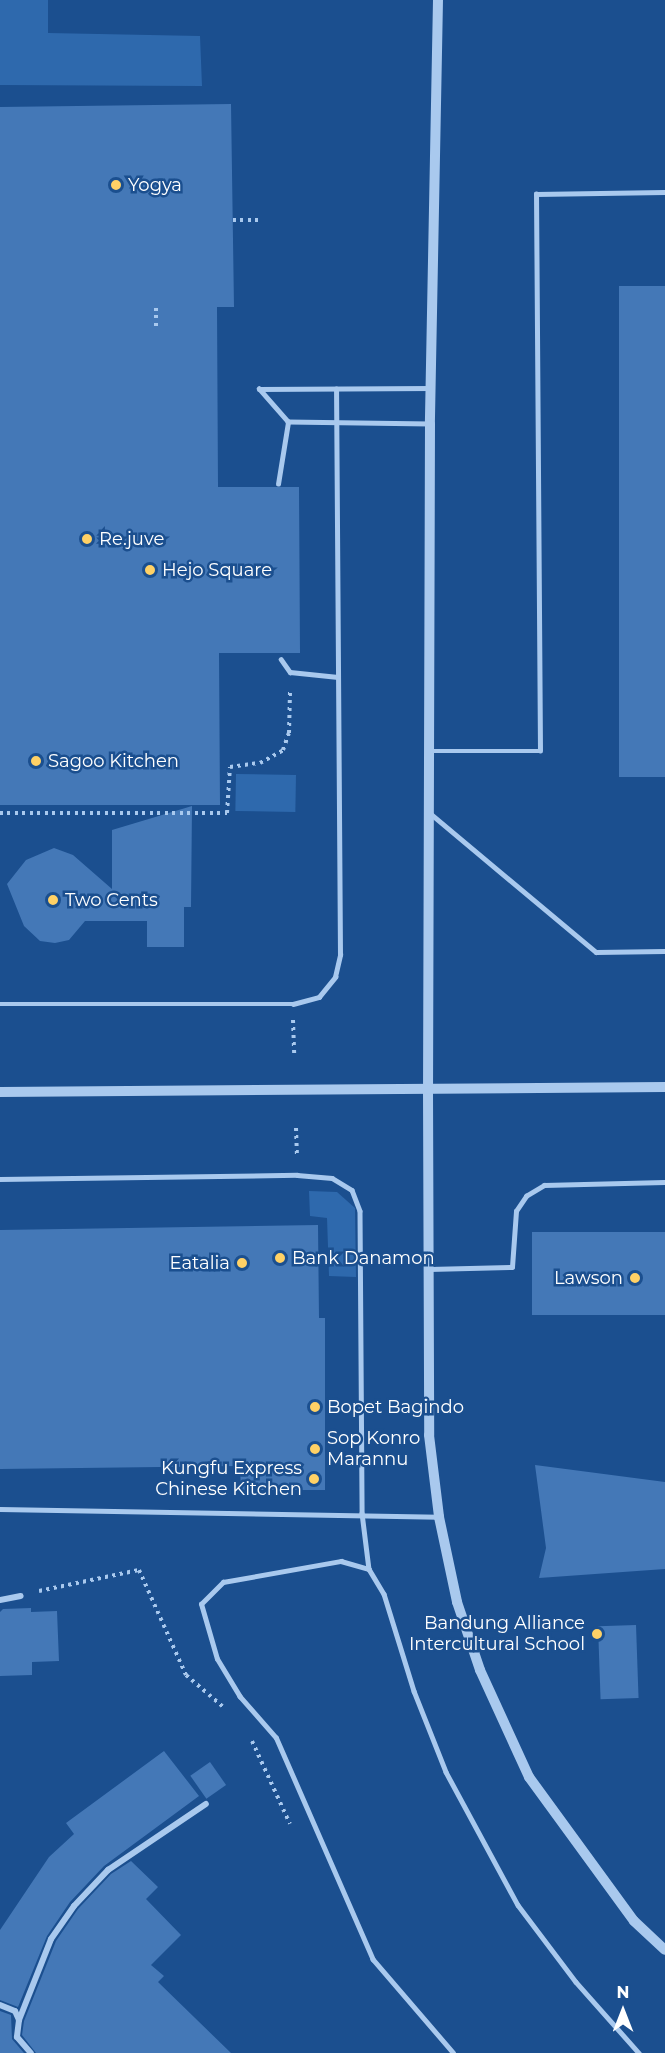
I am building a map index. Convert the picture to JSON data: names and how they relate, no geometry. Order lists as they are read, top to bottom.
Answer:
{
  "places": [
    "Yogya",
    "Re.juve",
    "Hejo Square",
    "Sagoo Kitchen",
    "Two Cents",
    "Bank Danamon",
    "Eatalia",
    "Lawson",
    "Bopet Bagindo",
    "Sop Konro Marannu",
    "Kungfu Express Chinese Kitchen",
    "Bandung Alliance Intercultural School"
  ],
  "north": "top"
}
